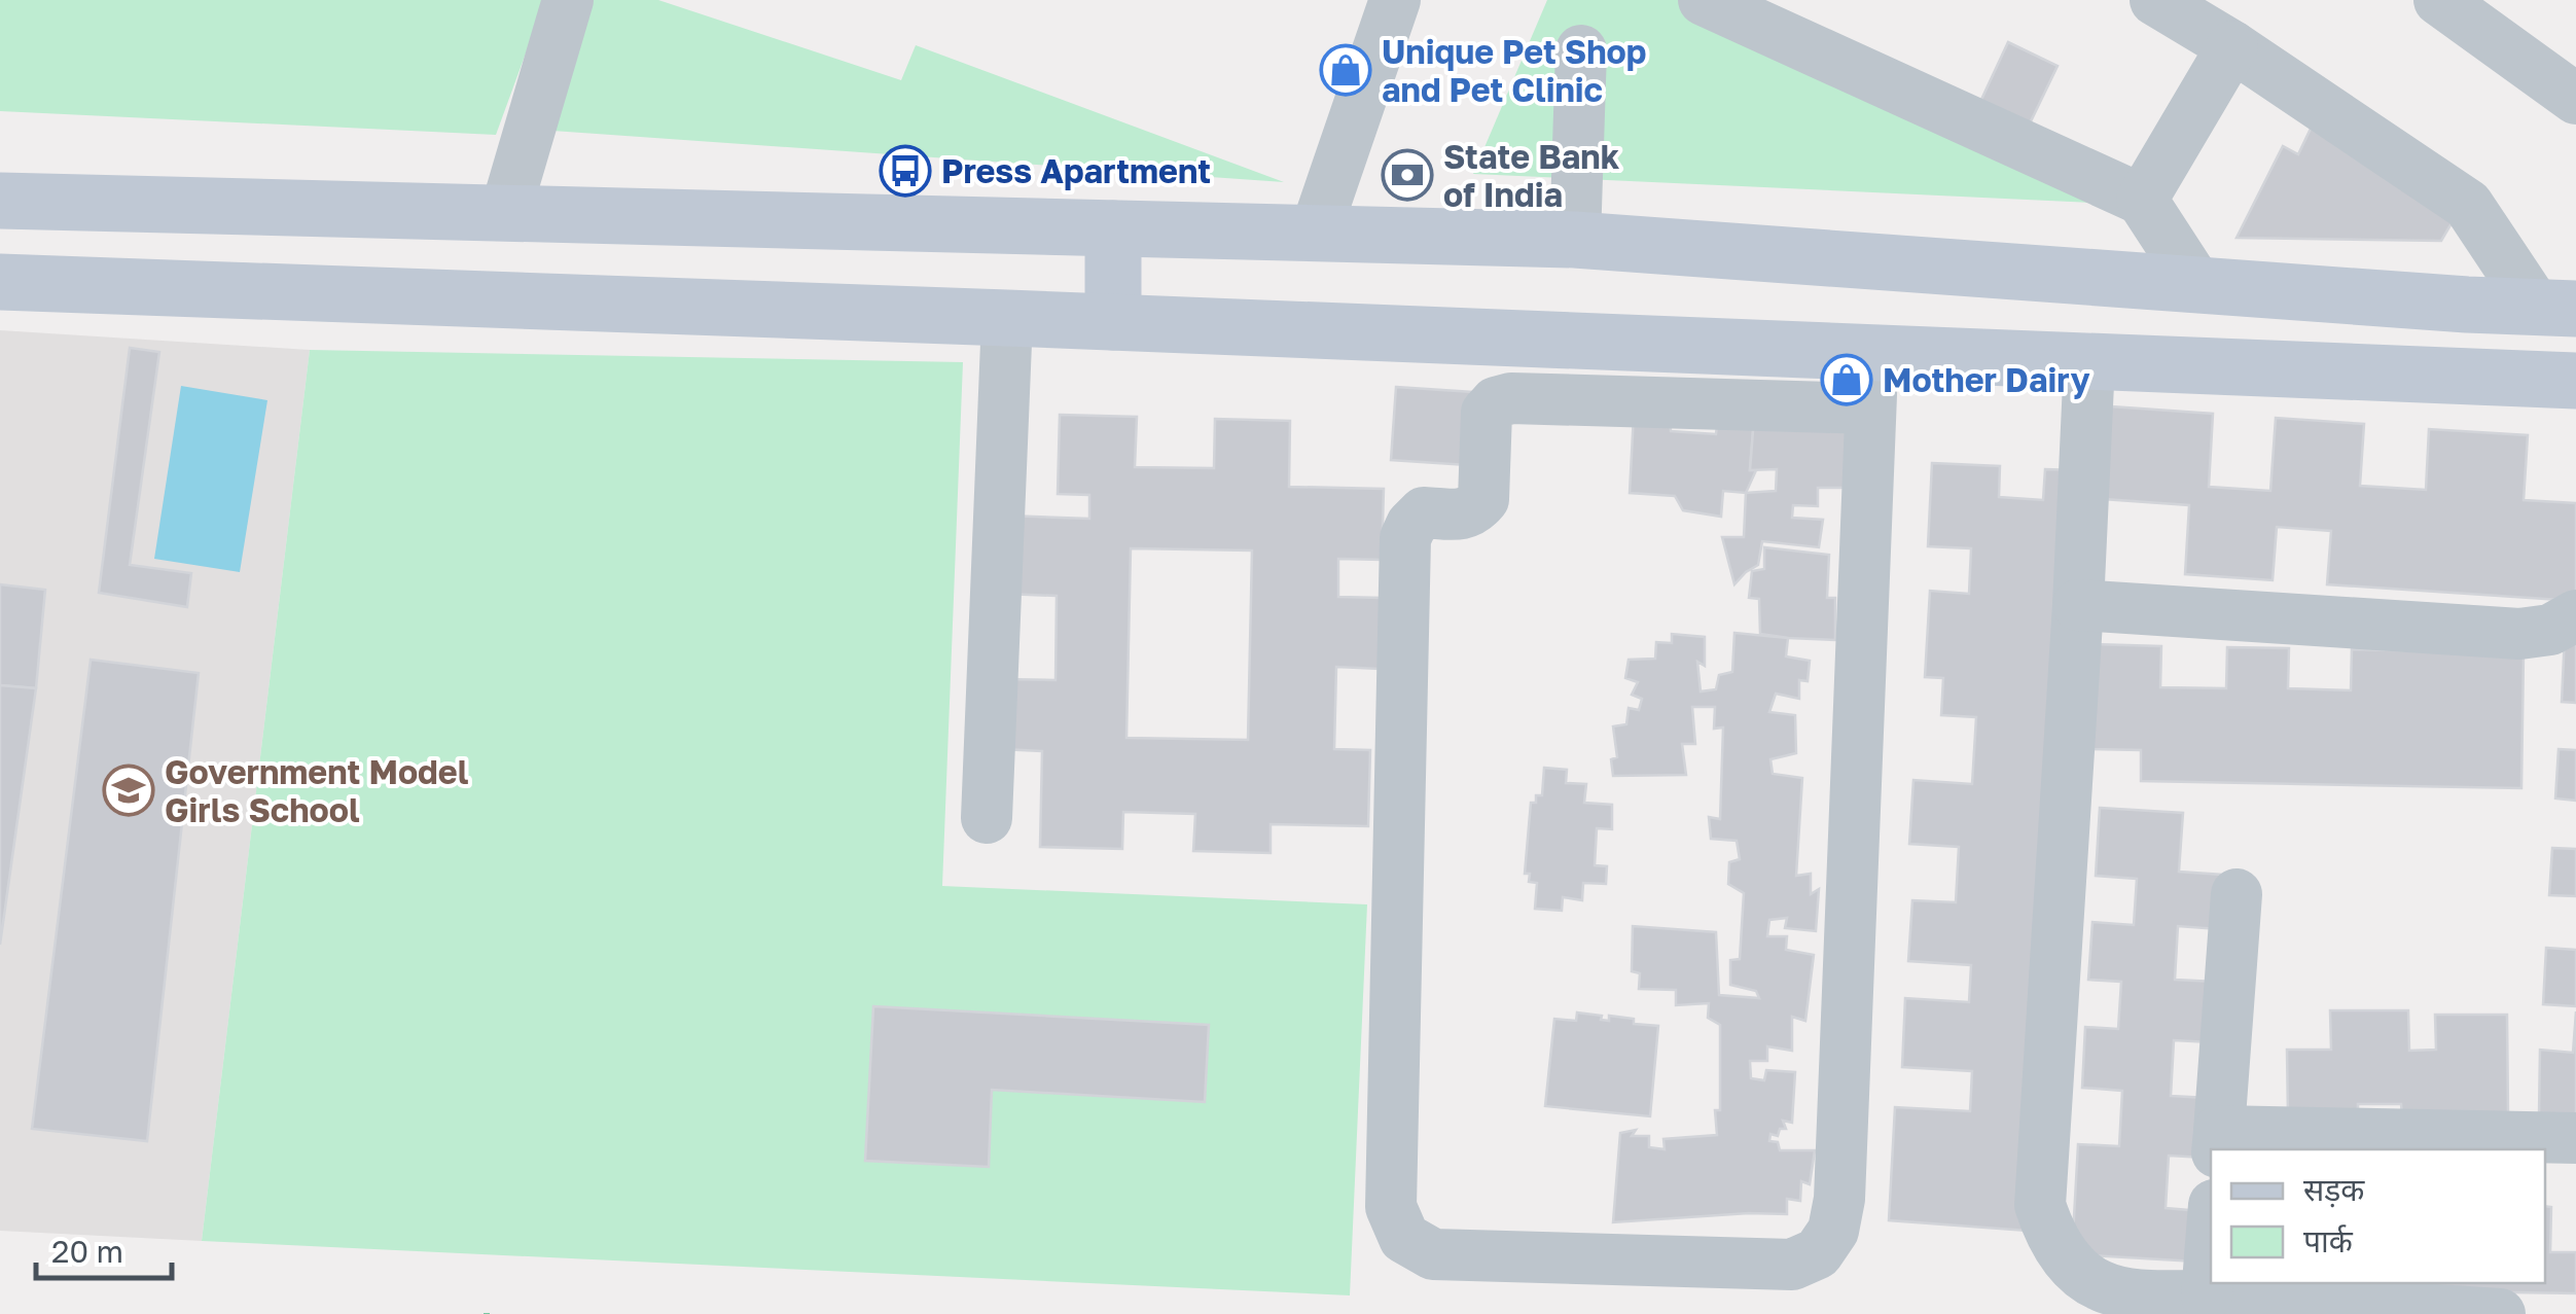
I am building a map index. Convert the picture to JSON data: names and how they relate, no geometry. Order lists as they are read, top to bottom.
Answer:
{
  "places": {
    "shop": ["Unique Pet Shop and Pet Clinic", "Mother Dairy"],
    "bus stop": ["Press Apartment"],
    "bank": ["State Bank of India"],
    "school or university": ["Government Model Girls School"]
  },
  "legend": ["सड़क", "पार्क"],
  "scale_bar": "20 m"
}
